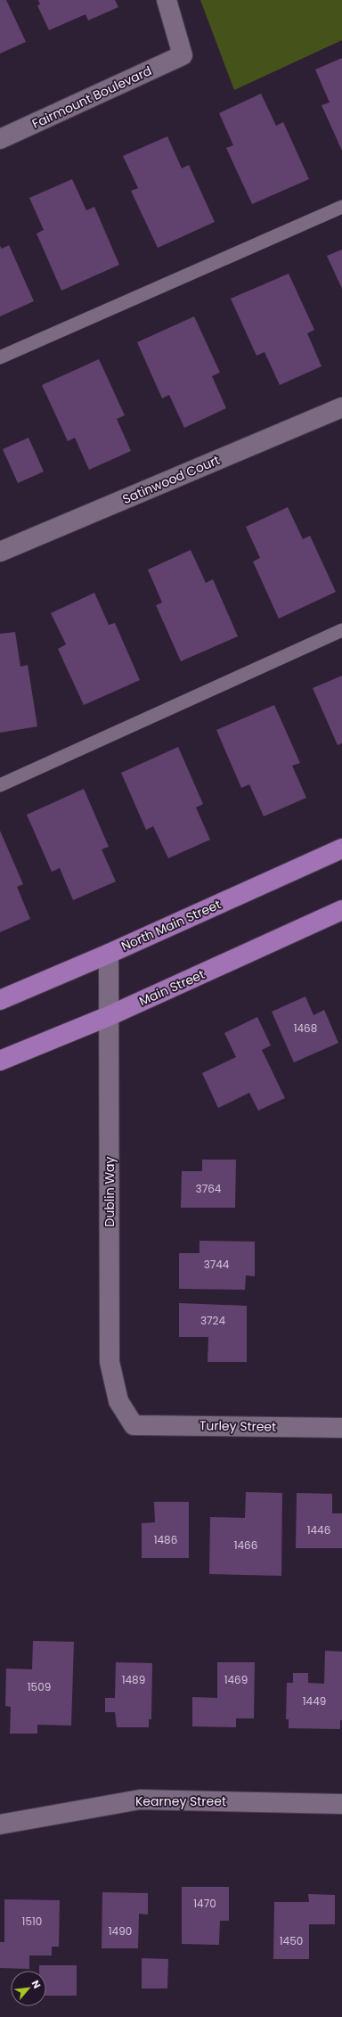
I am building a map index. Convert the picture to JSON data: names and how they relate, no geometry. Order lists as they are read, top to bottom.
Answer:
{
  "streets": {
    "main road": ["North Main Street", "Main Street"],
    "street": [
      "Fairmount Boulevard",
      "Satinwood Court",
      "Dublin Way",
      "Turley Street",
      "Kearney Street"
    ]
  },
  "crossings": [
    ["North Main Street", "Dublin Way"],
    ["Main Street", "Dublin Way"],
    ["Dublin Way", "Turley Street"]
  ],
  "house_numbers": [
    "1468",
    "3764",
    "3744",
    "3724",
    "1446",
    "1486",
    "1466",
    "1489",
    "1469",
    "1509",
    "1449",
    "1470",
    "1510",
    "1490",
    "1450"
  ],
  "north": "top right"
}
